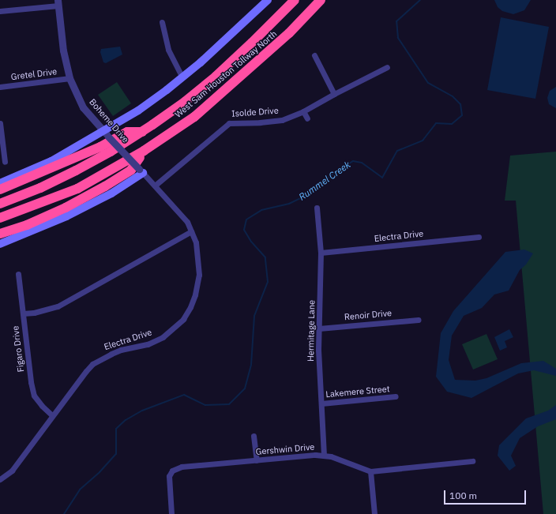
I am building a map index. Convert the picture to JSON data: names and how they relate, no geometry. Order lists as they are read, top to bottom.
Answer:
{
  "streets": {
    "highway": ["West Sam Houston Tollway North"],
    "street": [
      "Gretel Drive",
      "Isolde Drive",
      "Boheme Drive",
      "Electra Drive",
      "Renoir Drive",
      "Hermitage Lane",
      "Figaro Drive",
      "Lakemere Street",
      "Gershwin Drive"
    ]
  },
  "crossings": [
    ["Gretel Drive", "Boheme Drive"],
    ["Isolde Drive", "Boheme Drive"],
    ["Boheme Drive", "Electra Drive"],
    ["Electra Drive", "Hermitage Lane"],
    ["Electra Drive", "Figaro Drive"],
    ["Renoir Drive", "Hermitage Lane"],
    ["Hermitage Lane", "Lakemere Street"],
    ["Hermitage Lane", "Gershwin Drive"]
  ],
  "water": ["Rummel Creek"],
  "scale_bar": "100 m"
}
